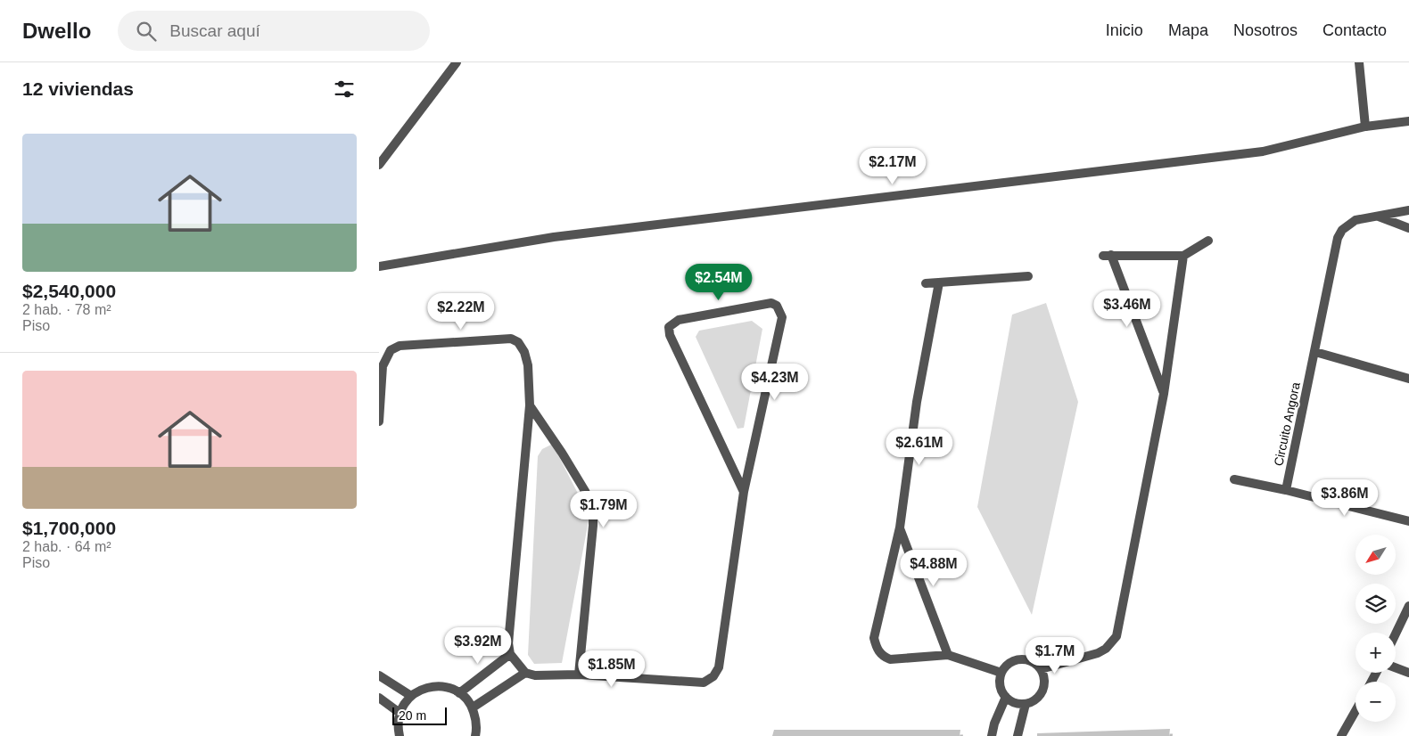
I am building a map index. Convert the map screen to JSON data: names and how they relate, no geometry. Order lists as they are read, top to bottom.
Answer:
{
  "streets": {
    "street": ["Circuito Angora"]
  },
  "scale_bar": "20 m",
  "north": "bottom left",
  "page": {
    "header": "Dwello",
    "search": "Buscar aquí",
    "nav": [
      "Inicio",
      "Mapa",
      "Nosotros",
      "Contacto"
    ],
    "heading": "12 viviendas",
    "list": [
      {
        "name": "$2,540,000",
        "note": "2 hab. · 78 m² · Piso"
      },
      {
        "name": "$1,700,000",
        "note": "2 hab. · 64 m² · Piso"
      }
    ],
    "price": [
      "$2.17M",
      "$2.54M",
      "$3.46M",
      "$2.22M",
      "$4.23M",
      "$2.61M",
      "$3.86M",
      "$1.79M",
      "$4.88M",
      "$3.92M",
      "$1.7M",
      "$1.85M"
    ],
    "map_buttons": ["+", "−"],
    "scale": "20 m"
  }
}
